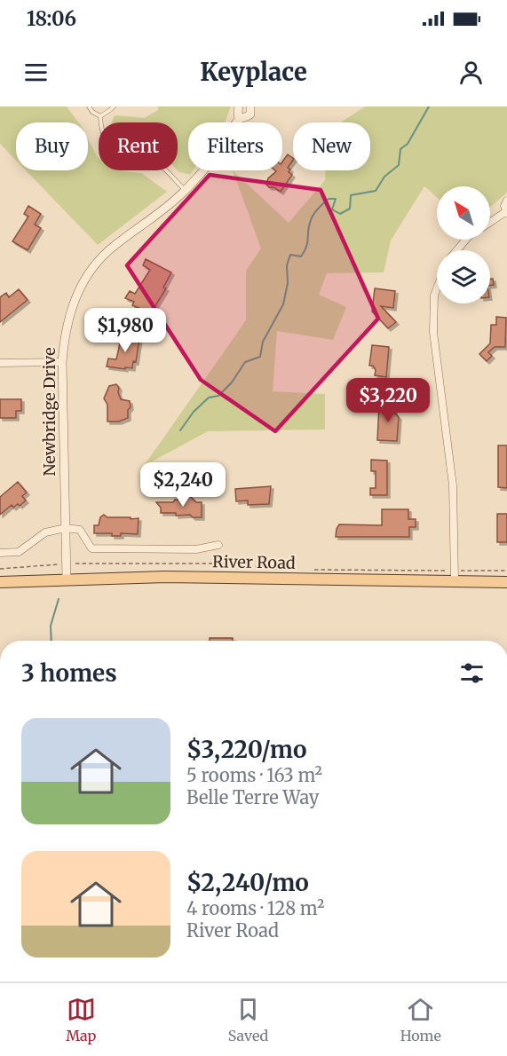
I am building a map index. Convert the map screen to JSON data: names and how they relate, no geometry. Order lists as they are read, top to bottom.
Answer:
{
  "streets": {
    "main road": ["River Road"],
    "street": ["Newbridge Drive"]
  },
  "crossings": [
    ["Newbridge Drive", "River Road"]
  ],
  "north": "top left",
  "page": {
    "status": "18:06",
    "header": "Keyplace",
    "chip": [
      "Buy",
      "Rent",
      "Filters",
      "New"
    ],
    "price": ["$1,980", "$3,220", "$2,240"],
    "heading": "3 homes",
    "list": [
      {
        "name": "$3,220/mo",
        "note": "5 rooms · 163 m² · Belle Terre Way"
      },
      {
        "name": "$2,240/mo",
        "note": "4 rooms · 128 m² · River Road"
      }
    ],
    "tabs": ["Map", "Saved", "Home"]
  }
}
